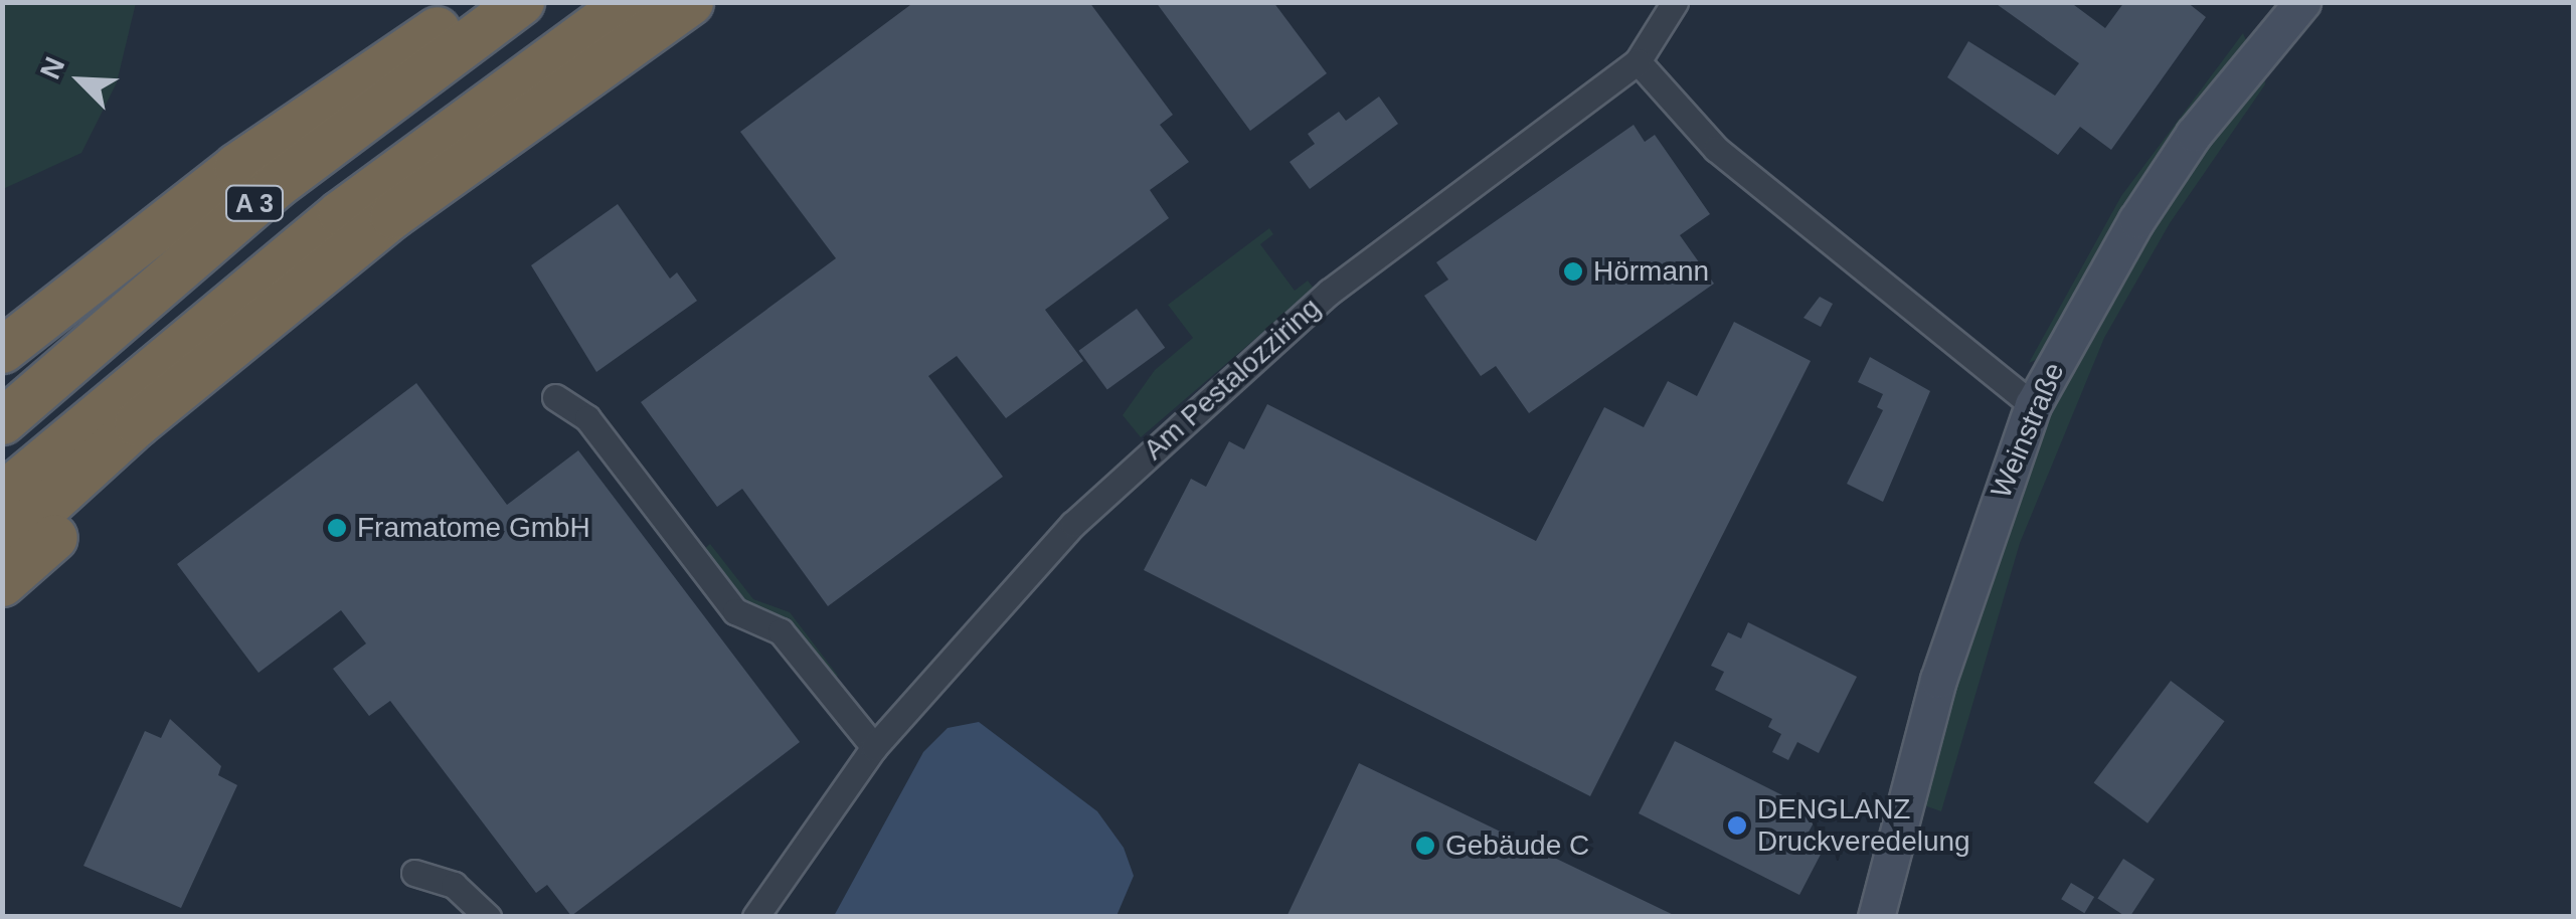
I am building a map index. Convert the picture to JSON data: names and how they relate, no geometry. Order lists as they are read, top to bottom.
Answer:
{
  "streets": {
    "highway": ["A 3"],
    "main road": ["Weinstraße"],
    "street": ["Am Pestalozziring"]
  },
  "places": [
    "Hörmann",
    "Framatome GmbH",
    "DENGLANZ Druckveredelung",
    "Gebäude C"
  ],
  "north": "top left"
}
